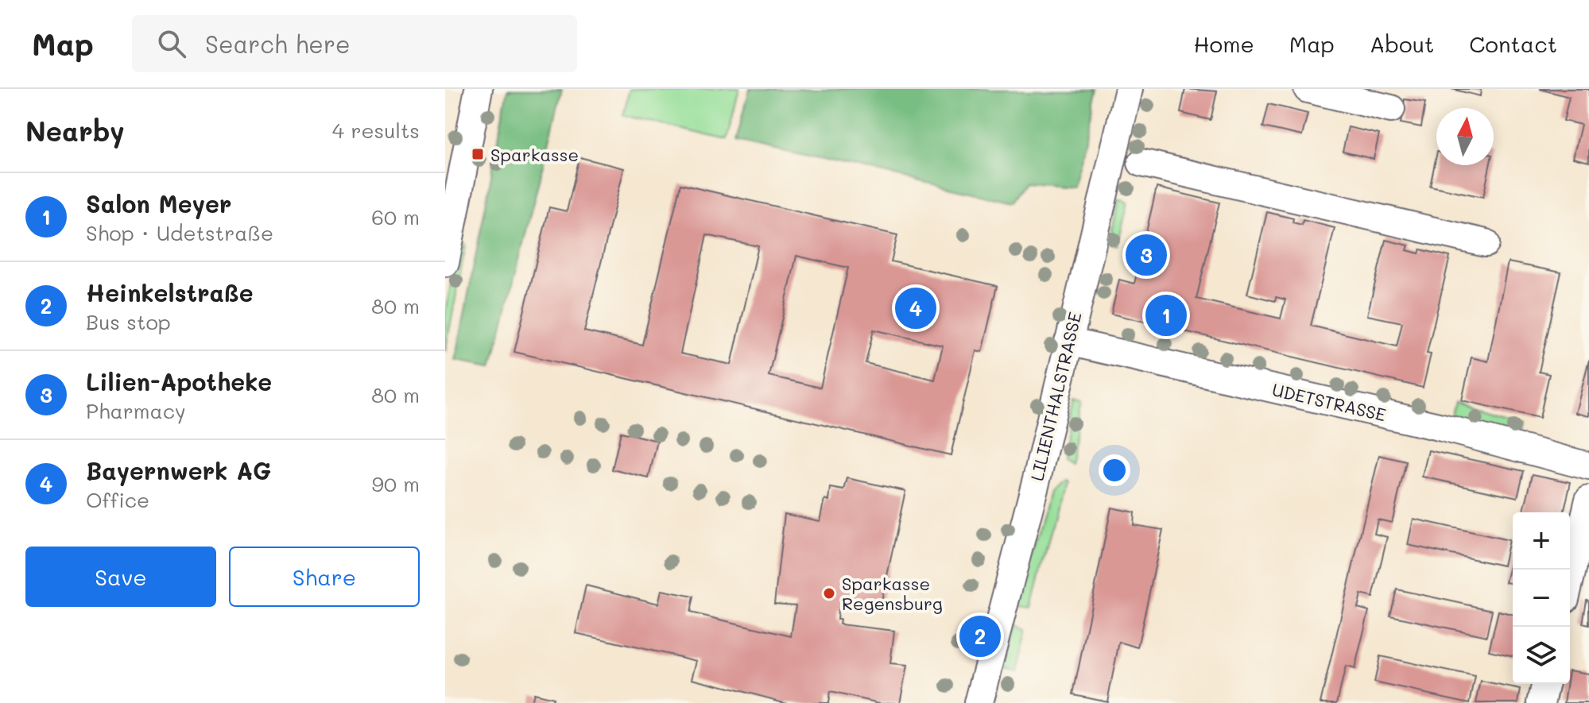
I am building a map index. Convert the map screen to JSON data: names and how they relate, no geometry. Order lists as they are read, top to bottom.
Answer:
{
  "streets": {
    "street": ["LILIENTHALSTRASSE", "UDETSTRASSE"]
  },
  "crossings": [
    ["LILIENTHALSTRASSE", "UDETSTRASSE"]
  ],
  "places": {
    "transit": ["Sparkasse"],
    "other": ["Sparkasse Regensburg"]
  },
  "north": "top",
  "page": {
    "header": "Map",
    "search": "Search here",
    "nav": [
      "Home",
      "Map",
      "About",
      "Contact"
    ],
    "heading": ["Nearby", "4 results"],
    "list": [
      {
        "mark": "1",
        "name": "Salon Meyer",
        "note": "Shop · Udetstraße",
        "value": "60 m"
      },
      {
        "mark": "2",
        "name": "Heinkelstraße",
        "note": "Bus stop",
        "value": "80 m"
      },
      {
        "mark": "3",
        "name": "Lilien-Apotheke",
        "note": "Pharmacy",
        "value": "80 m"
      },
      {
        "mark": "4",
        "name": "Bayernwerk AG",
        "note": "Office",
        "value": "90 m"
      }
    ],
    "pins": [
      "3",
      "4",
      "1",
      "2"
    ],
    "map_buttons": ["+", "−"],
    "buttons": ["Save", "Share"]
  }
}
